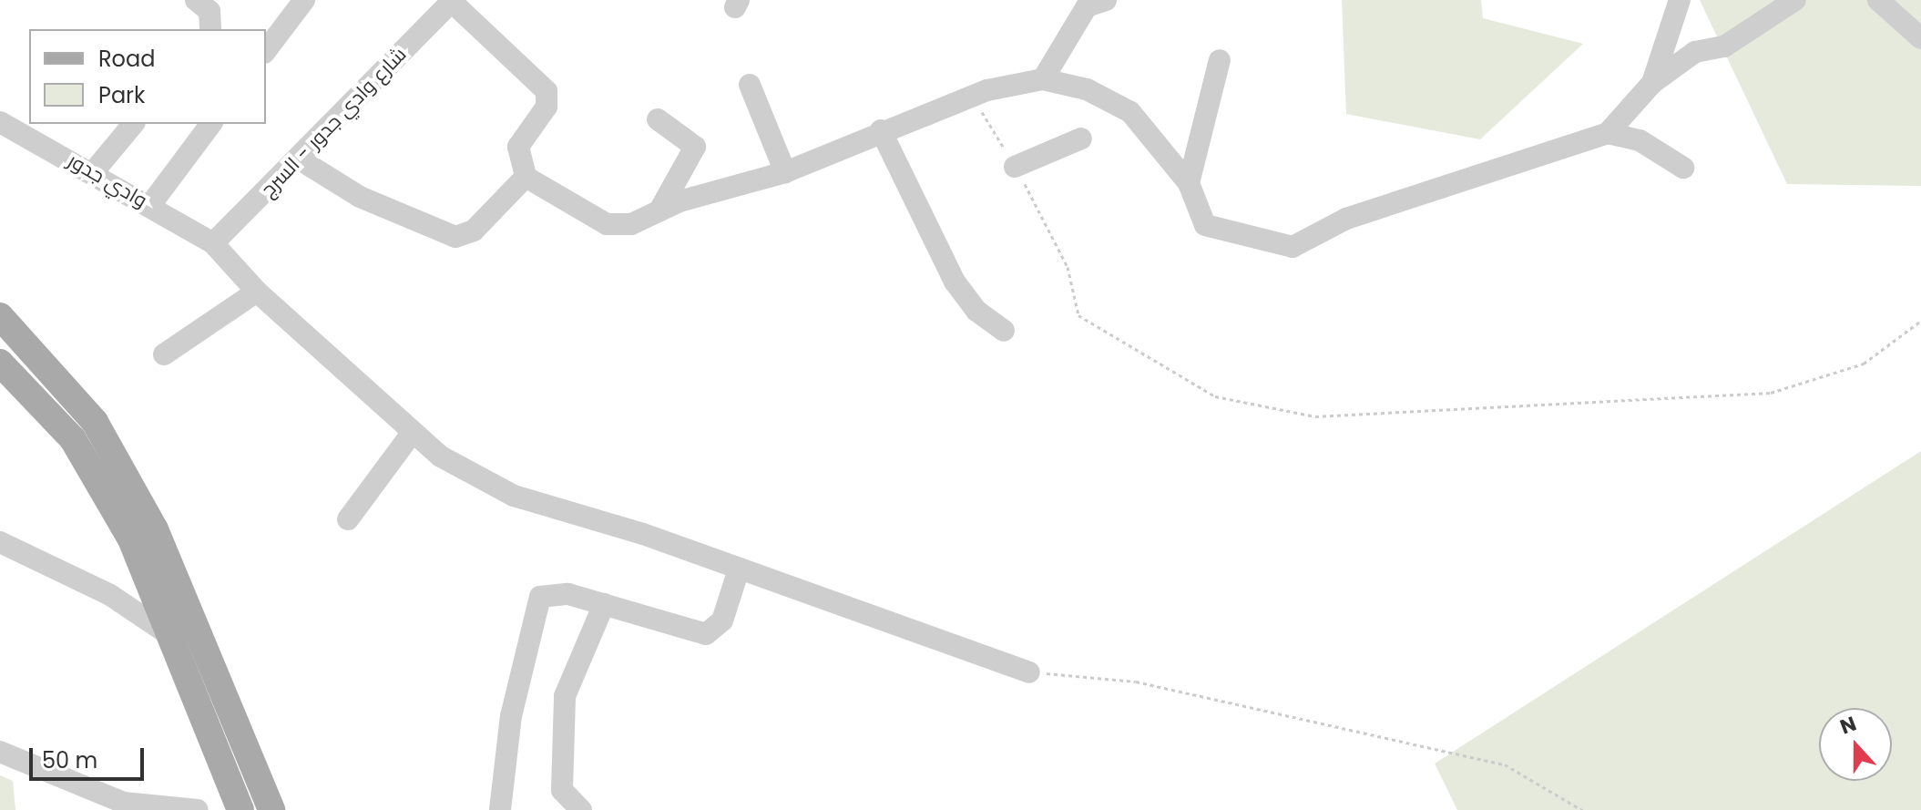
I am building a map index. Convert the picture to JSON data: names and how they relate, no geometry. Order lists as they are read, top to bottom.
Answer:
{
  "streets": {
    "street": ["شارع وادي جدور - السرج", "وادي جدور"]
  },
  "crossings": [
    ["شارع وادي جدور - السرج", "وادي جدور"]
  ],
  "legend": ["Road", "Park"],
  "scale_bar": "50 m",
  "north": "top"
}
